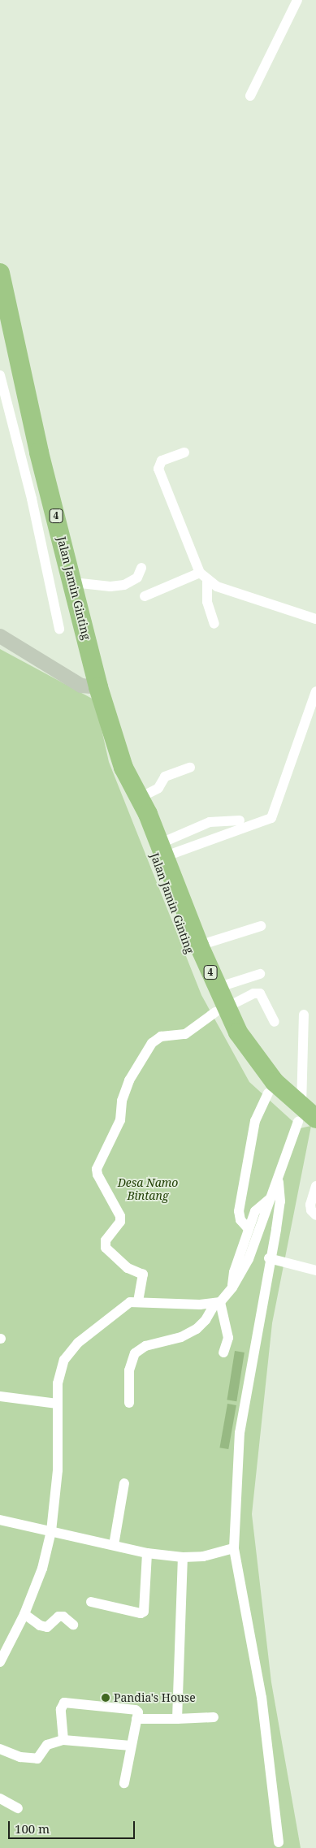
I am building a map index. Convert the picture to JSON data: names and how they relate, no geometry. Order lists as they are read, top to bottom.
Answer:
{
  "streets": {
    "highway": ["4", "Jalan Jamin Ginting"]
  },
  "parks": ["Desa Namo Bintang"],
  "places": ["Pandia's House"],
  "scale_bar": "100 m"
}
